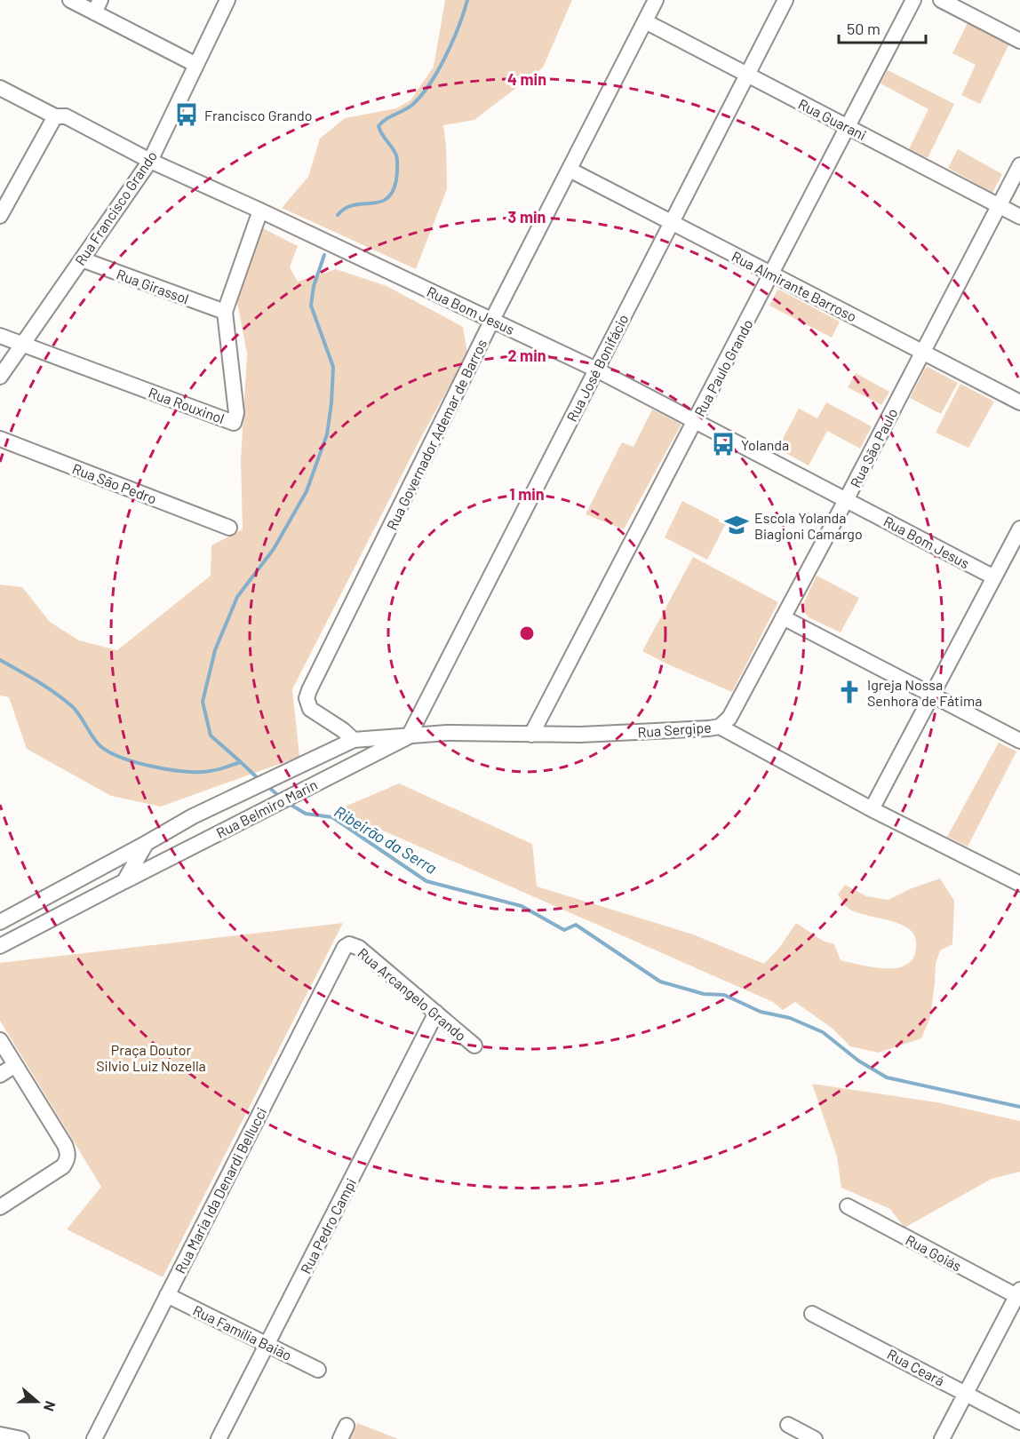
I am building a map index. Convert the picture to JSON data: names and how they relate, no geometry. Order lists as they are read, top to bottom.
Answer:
{
  "streets": {
    "street": [
      "Rua Guarani",
      "Rua Francisco Grando",
      "Rua Girassol",
      "Rua Almirante Barroso",
      "Rua Bom Jesus",
      "Rua José Bonifácio",
      "Rua Paulo Grando",
      "Rua Rouxinol",
      "Rua Governador Ademar de Barros",
      "Rua São Paulo",
      "Rua São Pedro",
      "Rua Sergipe",
      "Rua Belmiro Marin",
      "Rua Arcangelo Grando",
      "Rua Maria Ida Denardi Bellucci",
      "Rua Pedro Campi",
      "Rua Goiás",
      "Rua Família Baião",
      "Rua Ceará"
    ]
  },
  "crossings": [
    ["Rua Guarani", "Rua José Bonifácio"],
    ["Rua Guarani", "Rua Paulo Grando"],
    ["Rua Guarani", "Rua Governador Ademar de Barros"],
    ["Rua Guarani", "Rua São Paulo"],
    ["Rua Francisco Grando", "Rua Girassol"],
    ["Rua Francisco Grando", "Rua Bom Jesus"],
    ["Rua Francisco Grando", "Rua Rouxinol"],
    ["Rua Girassol", "Rua Rouxinol"],
    ["Rua Almirante Barroso", "Rua José Bonifácio"],
    ["Rua Almirante Barroso", "Rua Paulo Grando"],
    ["Rua Almirante Barroso", "Rua Governador Ademar de Barros"],
    ["Rua Almirante Barroso", "Rua São Paulo"],
    ["Rua Bom Jesus", "Rua José Bonifácio"],
    ["Rua Bom Jesus", "Rua Paulo Grando"],
    ["Rua Bom Jesus", "Rua Rouxinol"],
    ["Rua Bom Jesus", "Rua Governador Ademar de Barros"],
    ["Rua Bom Jesus", "Rua São Paulo"],
    ["Rua José Bonifácio", "Rua Sergipe"],
    ["Rua José Bonifácio", "Rua Belmiro Marin"],
    ["Rua Paulo Grando", "Rua Sergipe"],
    ["Rua Governador Ademar de Barros", "Rua Sergipe"],
    ["Rua São Paulo", "Rua Sergipe"],
    ["Rua Sergipe", "Rua Belmiro Marin"],
    ["Rua Arcangelo Grando", "Rua Maria Ida Denardi Bellucci"],
    ["Rua Arcangelo Grando", "Rua Pedro Campi"],
    ["Rua Maria Ida Denardi Bellucci", "Rua Família Baião"],
    ["Rua Pedro Campi", "Rua Família Baião"]
  ],
  "water": ["Ribeirão da Serra"],
  "parks": ["Praça Doutor Silvio Luiz Nozella"],
  "places": {
    "bus stop": ["Francisco Grando", "Yolanda"],
    "school or university": ["Escola Yolanda Biagioni Camargo"],
    "church": ["Igreja Nossa Senhora de Fátima"]
  },
  "scale_bar": "50 m",
  "north": "right",
  "rings": [
    "4 min",
    "3 min",
    "2 min",
    "1 min"
  ]
}
